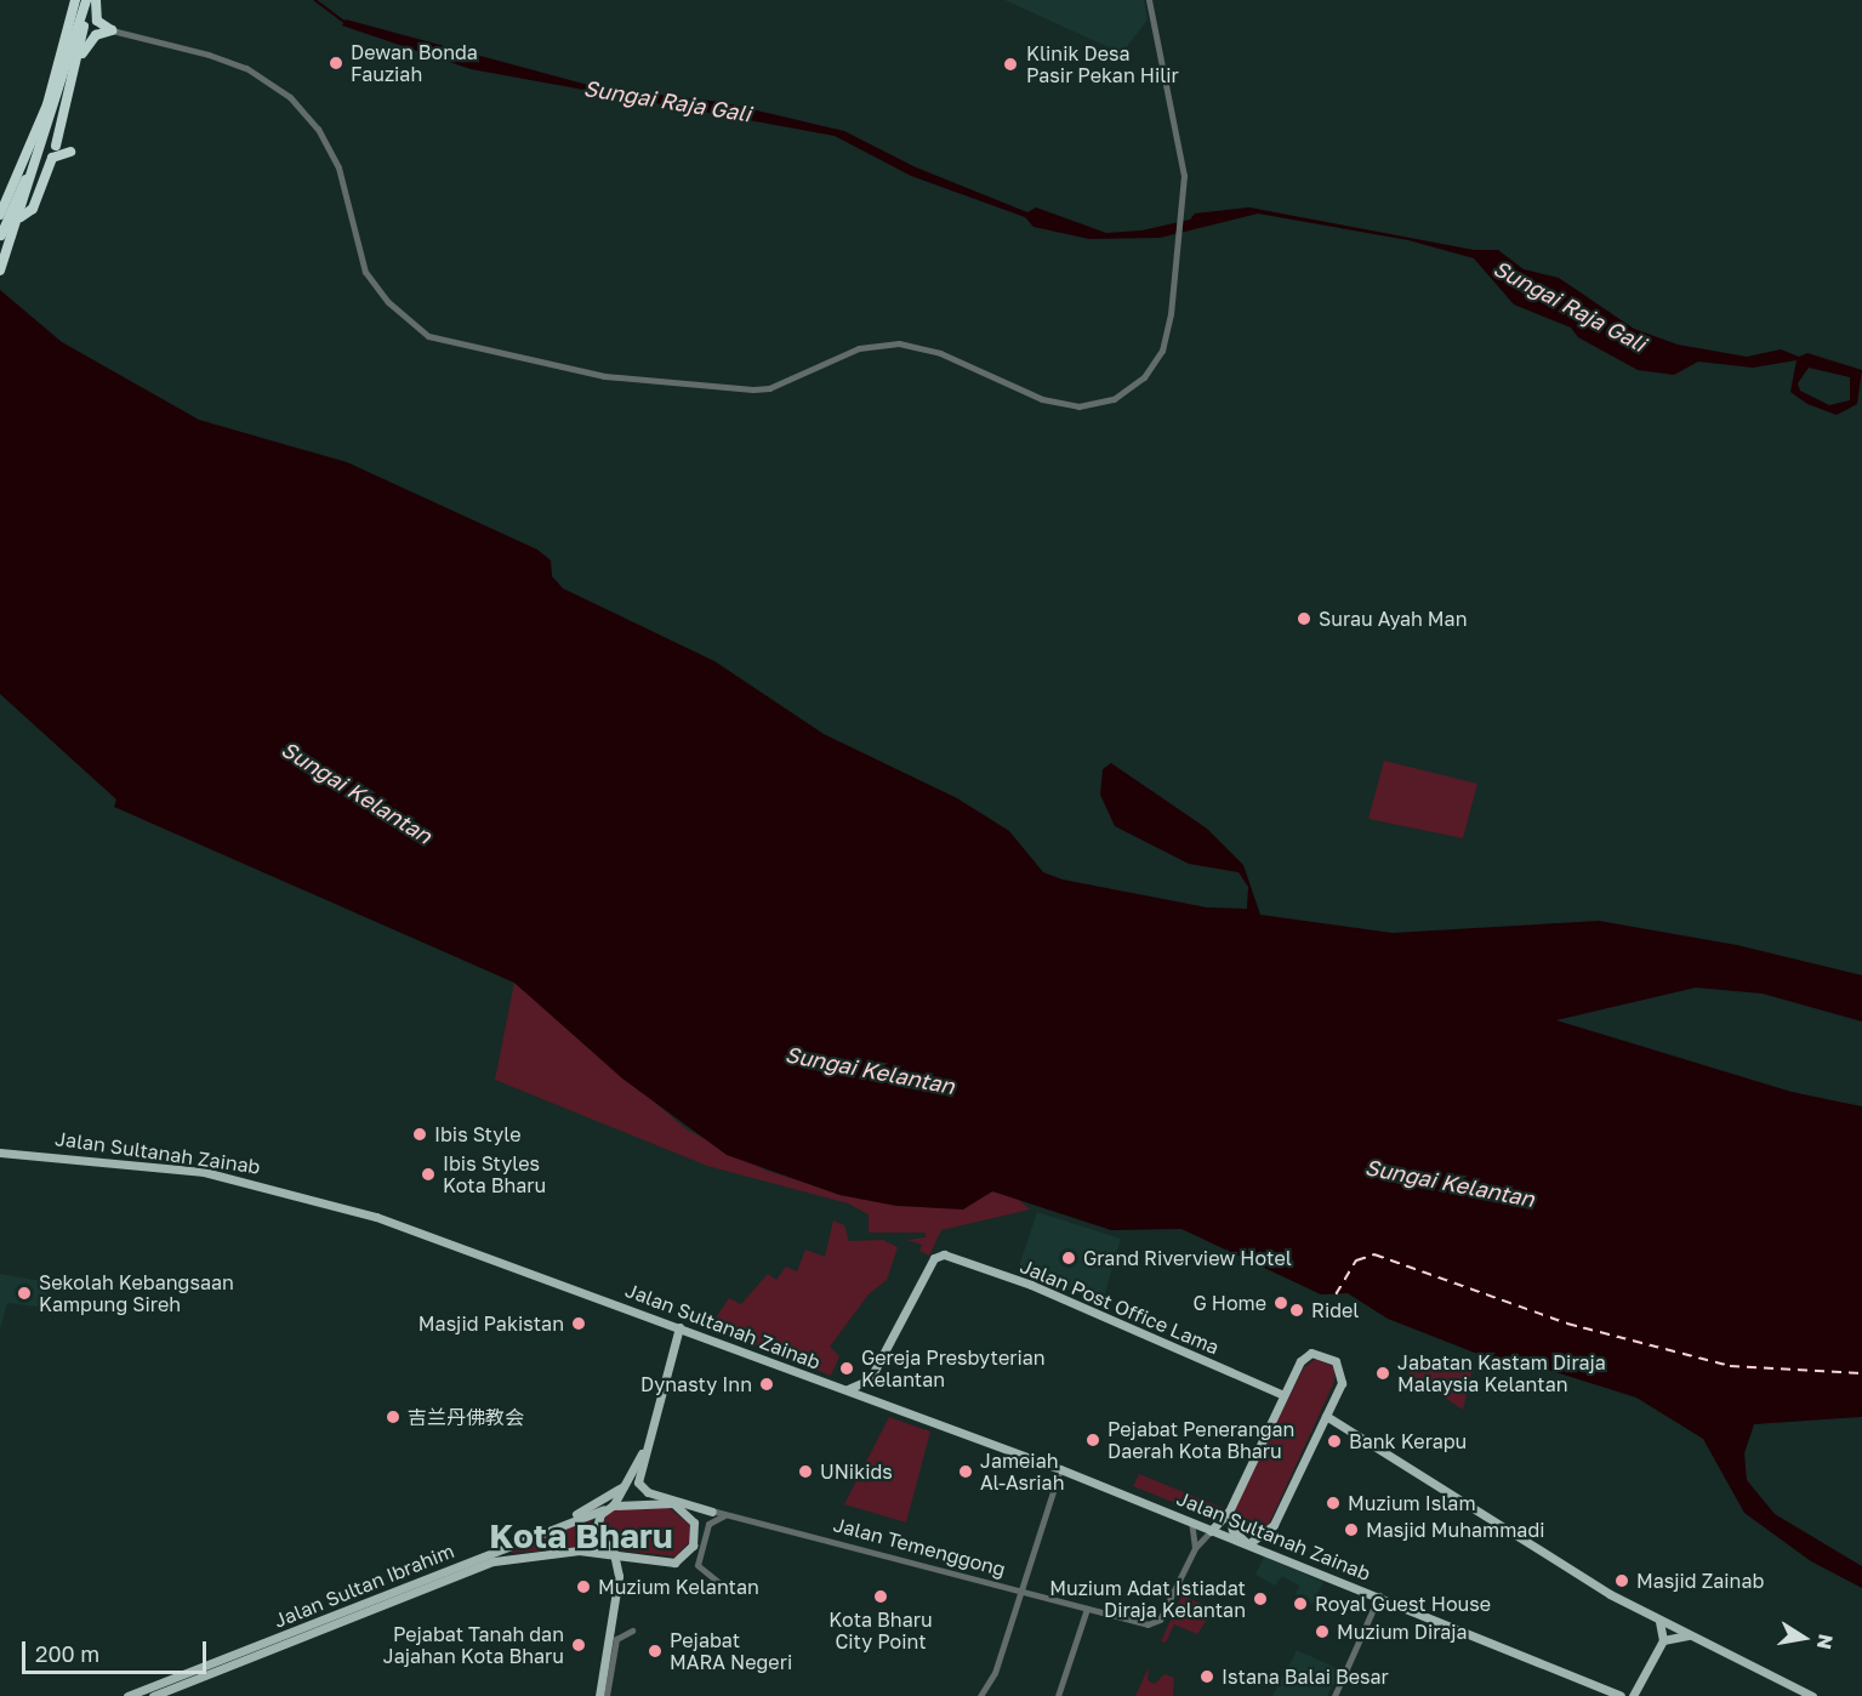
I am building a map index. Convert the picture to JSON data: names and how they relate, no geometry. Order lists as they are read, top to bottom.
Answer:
{
  "streets": {
    "main road": ["Jalan Sultanah Zainab", "Jalan Post Office Lama", "Jalan Sultan Ibrahim"],
    "street": ["Jalan Temenggong"]
  },
  "crossings": [
    ["Jalan Temenggong", "Jalan Sultan Ibrahim"]
  ],
  "districts": ["Kota Bharu"],
  "water": ["Sungai Raja Gali", "Sungai Kelantan"],
  "places": [
    "Dewan Bonda Fauziah",
    "Klinik Desa Pasir Pekan Hilir",
    "Surau Ayah Man",
    "Ibis Style",
    "Ibis Styles Kota Bharu",
    "Grand Riverview Hotel",
    "Sekolah Kebangsaan Kampung Sireh",
    "G Home",
    "Ridel",
    "Masjid Pakistan",
    "Gereja Presbyterian Kelantan",
    "Jabatan Kastam Diraja Malaysia Kelantan",
    "Dynasty Inn",
    "吉兰丹佛教会",
    "Pejabat Penerangan Daerah Kota Bharu",
    "Bank Kerapu",
    "UNikids",
    "Jameiah Al-Asriah",
    "Muzium Islam",
    "Masjid Muhammadi",
    "Masjid Zainab",
    "Muzium Kelantan",
    "Kota Bharu City Point",
    "Muzium Adat Istiadat Diraja Kelantan",
    "Royal Guest House",
    "Muzium Diraja",
    "Pejabat Tanah dan Jajahan Kota Bharu",
    "Pejabat MARA Negeri",
    "Istana Balai Besar"
  ],
  "scale_bar": "200 m",
  "north": "right"
}
